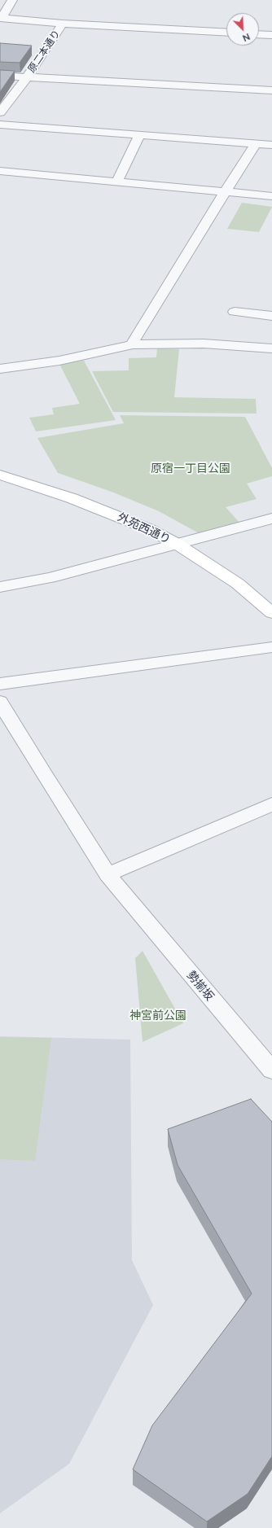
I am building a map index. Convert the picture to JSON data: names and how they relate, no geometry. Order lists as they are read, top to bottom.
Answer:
{
  "streets": {
    "main road": ["外苑西通り"],
    "street": ["原二本通り", "勢揃坂"]
  },
  "parks": ["原宿一丁目公園", "神宮前公園"],
  "north": "bottom right"
}
